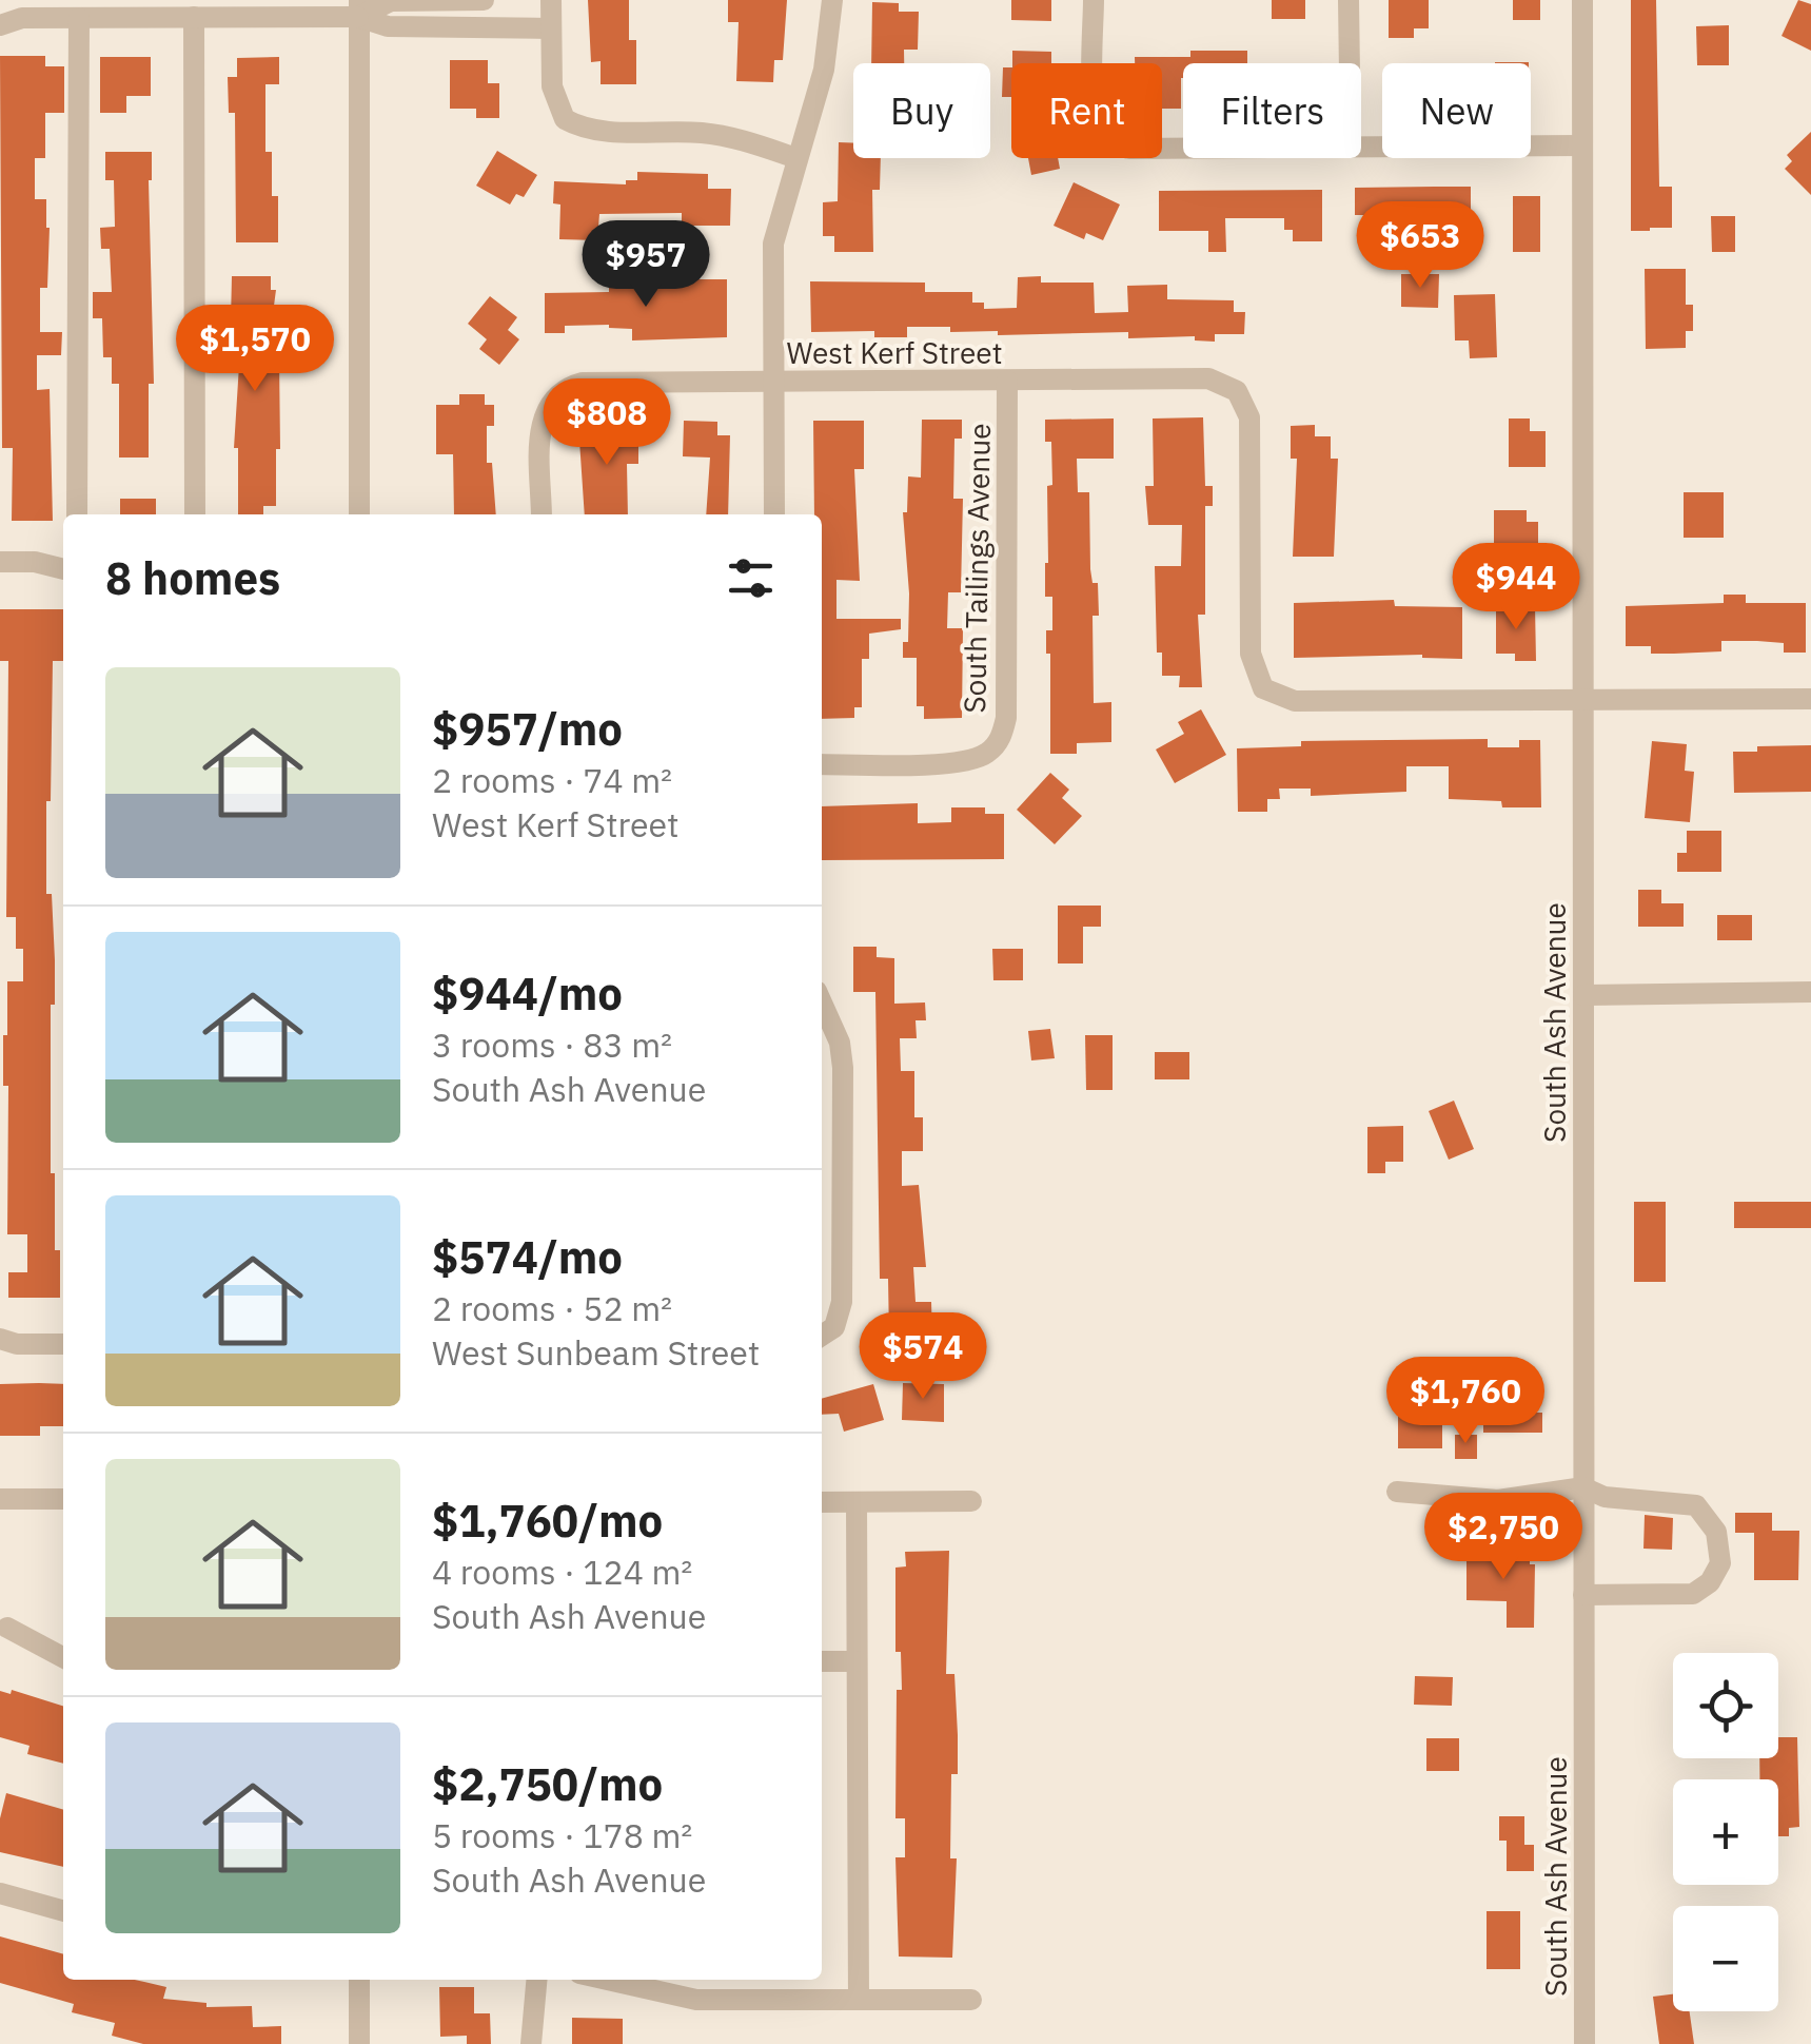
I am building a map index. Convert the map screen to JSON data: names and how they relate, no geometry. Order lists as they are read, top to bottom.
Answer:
{
  "streets": {
    "street": ["West Kerf Street", "South Tailings Avenue", "South Ash Avenue"]
  },
  "crossings": [
    ["West Kerf Street", "South Tailings Avenue"],
    ["West Kerf Street", "South Ash Avenue"]
  ],
  "page": {
    "chip": [
      "Buy",
      "Rent",
      "Filters",
      "New"
    ],
    "price": [
      "$653",
      "$957",
      "$1,570",
      "$808",
      "$944",
      "$574",
      "$1,760",
      "$2,750"
    ],
    "heading": "8 homes",
    "list": [
      {
        "name": "$957/mo",
        "note": "2 rooms · 74 m² · West Kerf Street"
      },
      {
        "name": "$944/mo",
        "note": "3 rooms · 83 m² · South Ash Avenue"
      },
      {
        "name": "$574/mo",
        "note": "2 rooms · 52 m² · West Sunbeam Street"
      },
      {
        "name": "$1,760/mo",
        "note": "4 rooms · 124 m² · South Ash Avenue"
      },
      {
        "name": "$2,750/mo",
        "note": "5 rooms · 178 m² · South Ash Avenue"
      }
    ],
    "map_buttons": ["+", "−"]
  }
}
